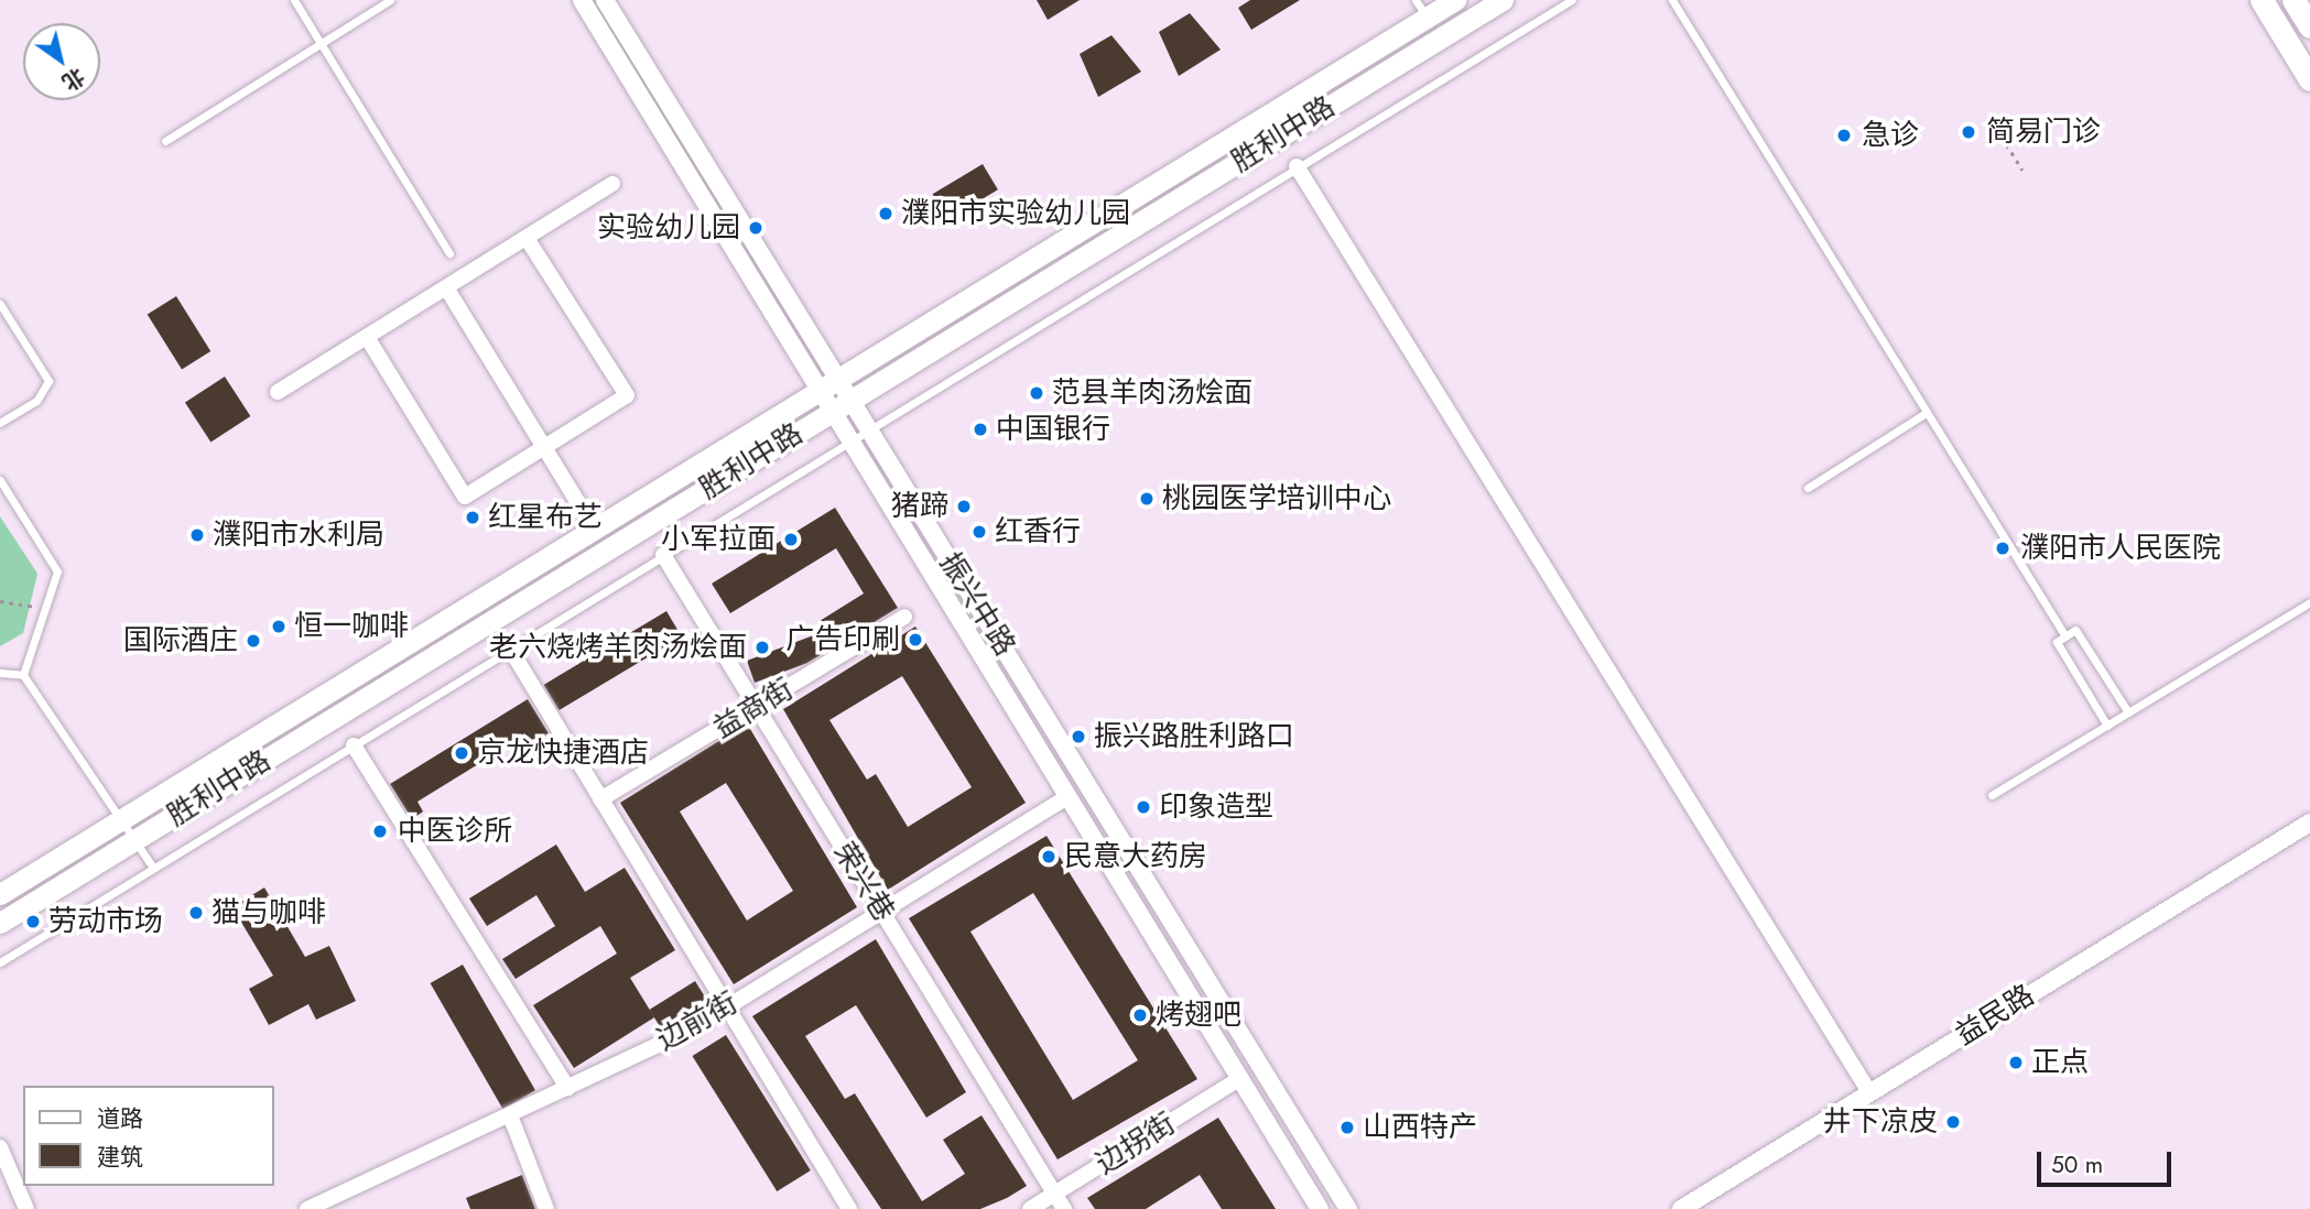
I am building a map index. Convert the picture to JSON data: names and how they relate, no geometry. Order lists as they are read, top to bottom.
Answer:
{
  "streets": {
    "main road": ["胜利中路"],
    "street": [
      "振兴中路",
      "益商街",
      "荣兴巷",
      "益民路",
      "边前街",
      "边拐街"
    ]
  },
  "crossings": [
    ["胜利中路", "振兴中路"],
    ["振兴中路", "边前街"],
    ["振兴中路", "边拐街"],
    ["益商街", "荣兴巷"],
    ["荣兴巷", "边前街"],
    ["荣兴巷", "边拐街"]
  ],
  "places": [
    "简易门诊",
    "急诊",
    "濮阳市实验幼儿园",
    "实验幼儿园",
    "范县羊肉汤烩面",
    "中国银行",
    "桃园医学培训中心",
    "猪蹄",
    "红星布艺",
    "红香行",
    "濮阳市水利局",
    "小军拉面",
    "濮阳市人民医院",
    "恒一咖啡",
    "广告印刷",
    "国际酒庄",
    "老六烧烤羊肉汤烩面",
    "振兴路胜利路口",
    "京龙快捷酒店",
    "印象造型",
    "中医诊所",
    "民意大药房",
    "猫与咖啡",
    "劳动市场",
    "烤翅吧",
    "正点",
    "井下凉皮",
    "山西特产"
  ],
  "legend": ["道路", "建筑"],
  "scale_bar": "50 m",
  "north": "bottom right"
}
